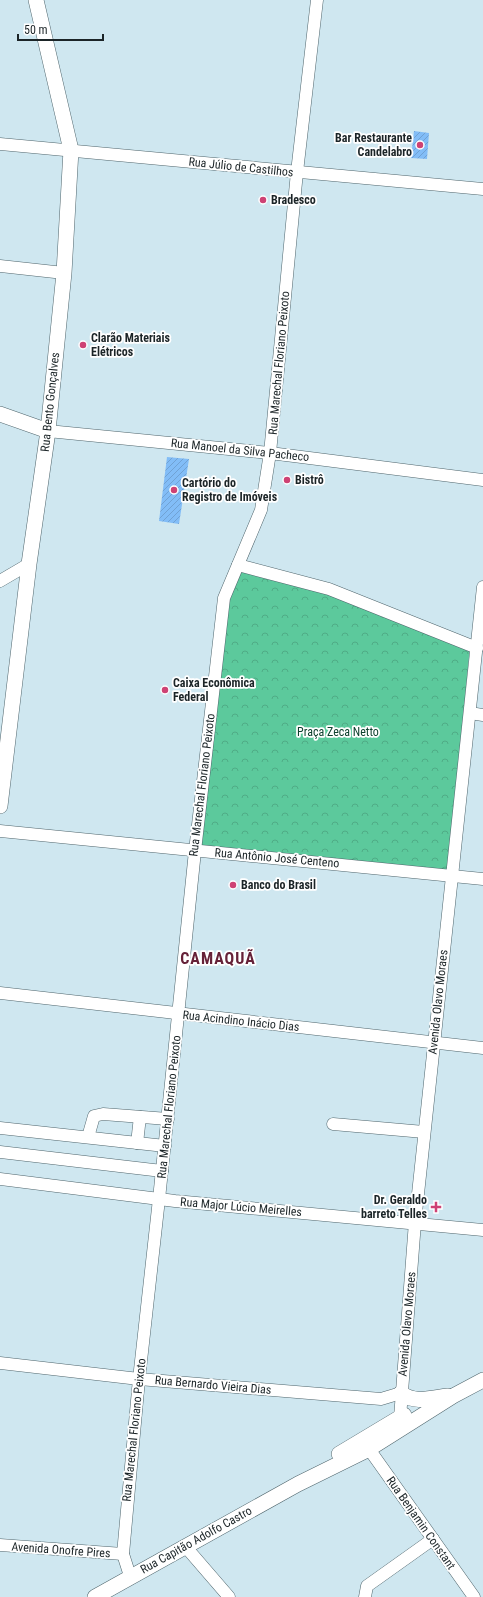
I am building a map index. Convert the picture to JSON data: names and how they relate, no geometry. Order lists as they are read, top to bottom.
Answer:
{
  "streets": {
    "main road": ["Rua Bento Gonçalves", "Rua Manoel da Silva Pacheco", "Rua Capitão Adolfo Castro"],
    "street": [
      "Rua Júlio de Castilhos",
      "Rua Marechal Floriano Peixoto",
      "Rua Antônio José Centeno",
      "Avenida Olavo Moraes",
      "Rua Acindino Inácio Dias",
      "Rua Major Lúcio Meirelles",
      "Rua Bernardo Vieira Dias",
      "Rua Benjamin Constant",
      "Avenida Onofre Pires"
    ]
  },
  "crossings": [
    ["Rua Júlio de Castilhos", "Rua Marechal Floriano Peixoto"],
    ["Rua Júlio de Castilhos", "Rua Bento Gonçalves"],
    ["Rua Marechal Floriano Peixoto", "Rua Manoel da Silva Pacheco"],
    ["Rua Marechal Floriano Peixoto", "Rua Antônio José Centeno"],
    ["Rua Marechal Floriano Peixoto", "Rua Acindino Inácio Dias"],
    ["Rua Marechal Floriano Peixoto", "Rua Major Lúcio Meirelles"],
    ["Rua Marechal Floriano Peixoto", "Rua Bernardo Vieira Dias"],
    ["Rua Marechal Floriano Peixoto", "Rua Capitão Adolfo Castro"],
    ["Rua Marechal Floriano Peixoto", "Avenida Onofre Pires"],
    ["Rua Bento Gonçalves", "Rua Manoel da Silva Pacheco"],
    ["Rua Antônio José Centeno", "Avenida Olavo Moraes"],
    ["Avenida Olavo Moraes", "Rua Acindino Inácio Dias"],
    ["Avenida Olavo Moraes", "Rua Major Lúcio Meirelles"],
    ["Avenida Olavo Moraes", "Rua Bernardo Vieira Dias"],
    ["Avenida Olavo Moraes", "Rua Capitão Adolfo Castro"],
    ["Rua Benjamin Constant", "Rua Capitão Adolfo Castro"]
  ],
  "districts": ["CAMAQUÃ"],
  "parks": ["Praça Zeca Netto"],
  "places": {
    "other": [
      "Bar Restaurante Candelabro",
      "Bradesco",
      "Clarão Materiais Elétricos",
      "Bistrô",
      "Cartório do Registro de Imóveis",
      "Caixa Econômica Federal",
      "Banco do Brasil"
    ],
    "health": ["Dr. Geraldo barreto Telles"]
  },
  "scale_bar": "50 m"
}
